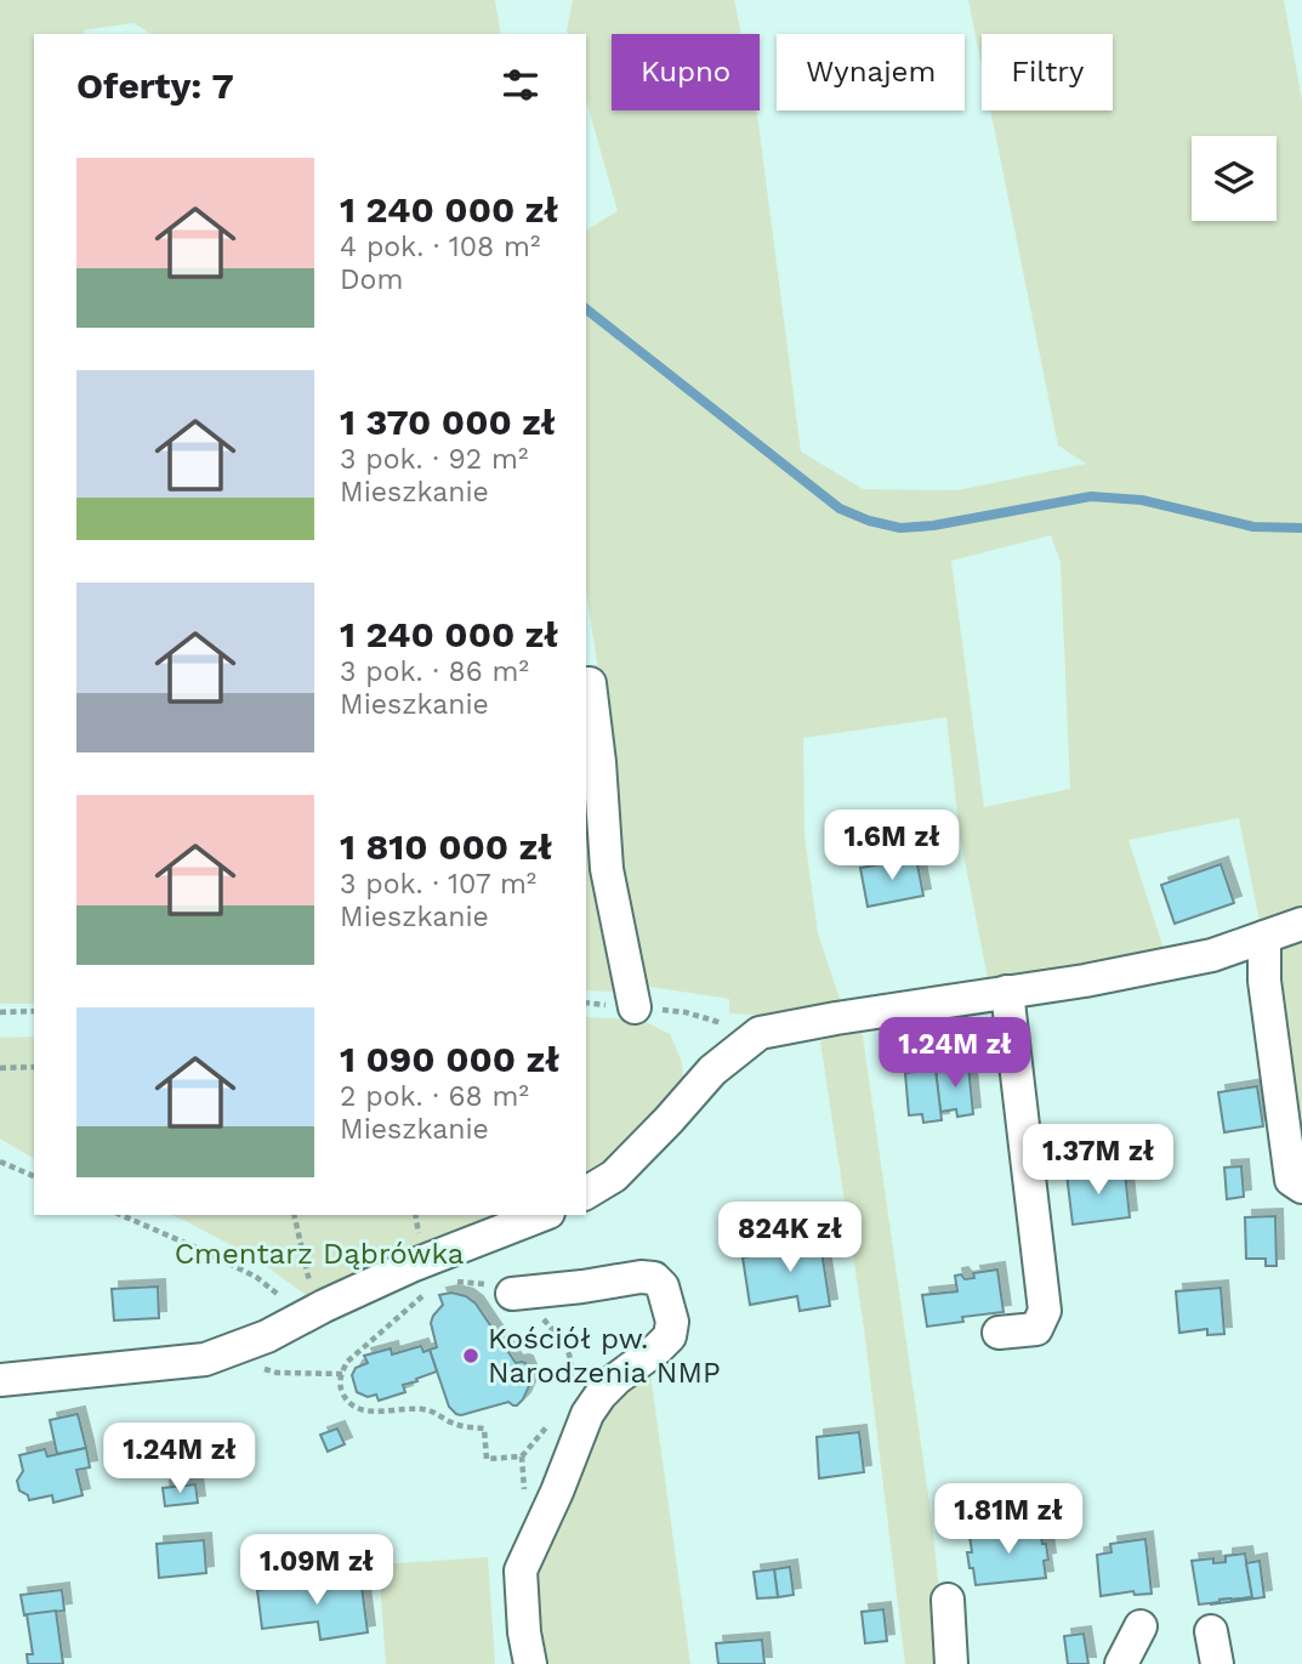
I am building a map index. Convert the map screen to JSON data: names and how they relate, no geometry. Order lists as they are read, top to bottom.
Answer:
{
  "parks": ["Cmentarz Dąbrówka"],
  "places": ["Kościół pw. Narodzenia NMP"],
  "page": {
    "chip": ["Kupno", "Wynajem", "Filtry"],
    "heading": "Oferty: 7",
    "list": [
      {
        "name": "1 240 000 zł",
        "note": "4 pok. · 108 m² · Dom"
      },
      {
        "name": "1 370 000 zł",
        "note": "3 pok. · 92 m² · Mieszkanie"
      },
      {
        "name": "1 240 000 zł",
        "note": "3 pok. · 86 m² · Mieszkanie"
      },
      {
        "name": "1 810 000 zł",
        "note": "3 pok. · 107 m² · Mieszkanie"
      },
      {
        "name": "1 090 000 zł",
        "note": "2 pok. · 68 m² · Mieszkanie"
      }
    ],
    "price": [
      "1.6M zł",
      "1.24M zł",
      "1.37M zł",
      "824K zł",
      "1.24M zł",
      "1.81M zł",
      "1.09M zł"
    ]
  }
}
